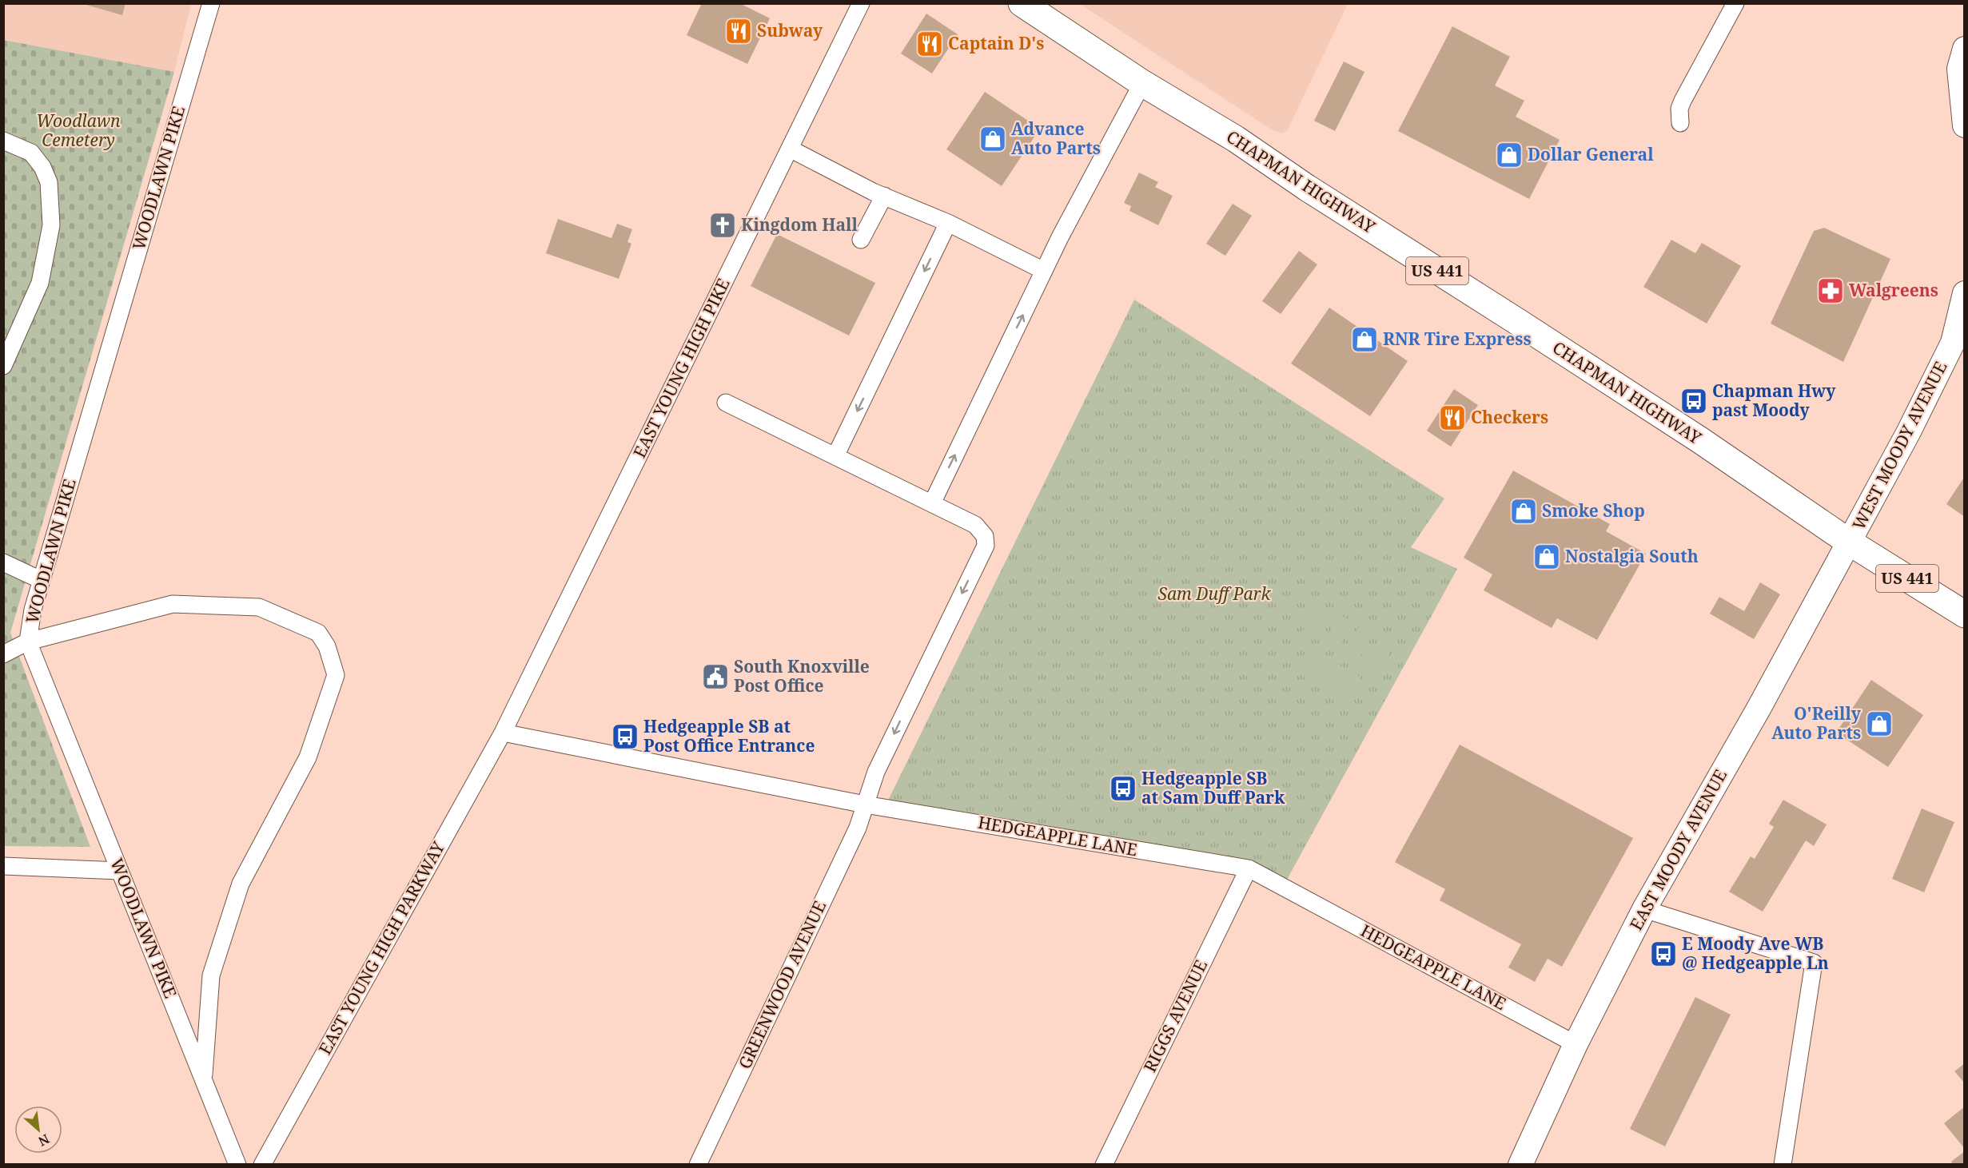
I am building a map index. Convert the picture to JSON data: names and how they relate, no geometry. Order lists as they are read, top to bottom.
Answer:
{
  "streets": {
    "highway": ["CHAPMAN HIGHWAY", "US 441"],
    "main road": ["WEST MOODY AVENUE", "EAST MOODY AVENUE"],
    "street": [
      "WOODLAWN PIKE",
      "EAST YOUNG HIGH PIKE",
      "HEDGEAPPLE LANE",
      "EAST YOUNG HIGH PARKWAY",
      "GREENWOOD AVENUE",
      "RIGGS AVENUE"
    ]
  },
  "crossings": [
    ["CHAPMAN HIGHWAY", "WEST MOODY AVENUE"],
    ["CHAPMAN HIGHWAY", "EAST MOODY AVENUE"],
    ["EAST YOUNG HIGH PIKE", "HEDGEAPPLE LANE"],
    ["EAST YOUNG HIGH PIKE", "EAST YOUNG HIGH PARKWAY"],
    ["WEST MOODY AVENUE", "EAST MOODY AVENUE"],
    ["HEDGEAPPLE LANE", "EAST MOODY AVENUE"],
    ["HEDGEAPPLE LANE", "EAST YOUNG HIGH PARKWAY"],
    ["HEDGEAPPLE LANE", "GREENWOOD AVENUE"],
    ["HEDGEAPPLE LANE", "RIGGS AVENUE"]
  ],
  "one_way": ["GREENWOOD AVENUE"],
  "parks": ["Woodlawn Cemetery", "Sam Duff Park"],
  "places": {
    "restaurant": ["Subway", "Captain D's", "Checkers"],
    "shop": [
      "Advance Auto Parts",
      "Dollar General",
      "RNR Tire Express",
      "Smoke Shop",
      "Nostalgia South",
      "O'Reilly Auto Parts"
    ],
    "church": ["Kingdom Hall"],
    "pharmacy": ["Walgreens"],
    "bus stop": [
      "Chapman Hwy past Moody",
      "Hedgeapple SB at Post Office Entrance",
      "Hedgeapple SB at Sam Duff Park",
      "E Moody Ave WB @ Hedgeapple Ln"
    ],
    "public building": ["South Knoxville Post Office"]
  },
  "north": "bottom right"
}
